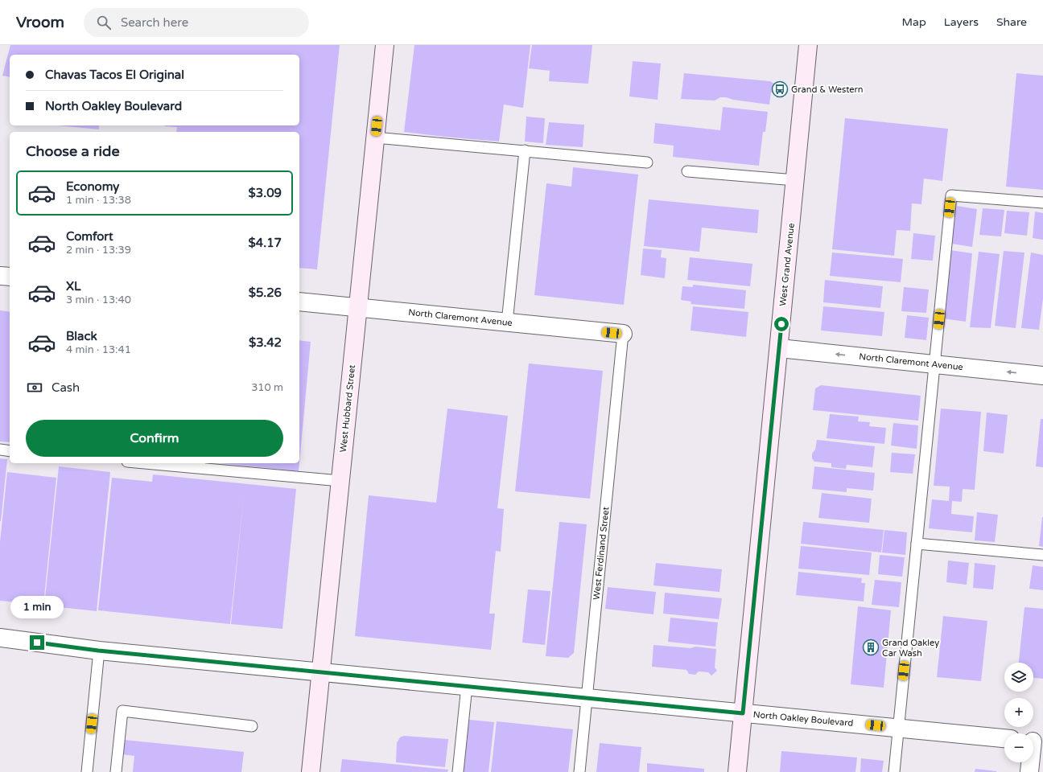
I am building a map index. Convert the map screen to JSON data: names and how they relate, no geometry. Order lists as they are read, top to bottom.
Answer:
{
  "streets": {
    "main road": ["West Grand Avenue", "West Hubbard Street"],
    "street": ["North Claremont Avenue", "North Oakley Boulevard"],
    "lane": ["West Ferdinand Street"]
  },
  "crossings": [
    ["West Grand Avenue", "North Claremont Avenue"],
    ["West Grand Avenue", "North Oakley Boulevard"],
    ["North Claremont Avenue", "West Hubbard Street"],
    ["North Claremont Avenue", "West Ferdinand Street"],
    ["West Hubbard Street", "North Oakley Boulevard"],
    ["West Ferdinand Street", "North Oakley Boulevard"]
  ],
  "one_way": ["North Claremont Avenue"],
  "places": {
    "bus stop": ["Grand & Western"],
    "building": ["Grand Oakley Car Wash"]
  },
  "page": {
    "header": "Vroom",
    "search": "Search here",
    "nav": ["Map", "Layers", "Share"],
    "banner": ["Chavas Tacos El Original", "North Oakley Boulevard"],
    "heading": "Choose a ride",
    "list": [
      {
        "name": "Economy",
        "note": "1 min · 13:38",
        "value": "$3.09"
      },
      {
        "name": "Comfort",
        "note": "2 min · 13:39",
        "value": "$4.17"
      },
      {
        "name": "XL",
        "note": "3 min · 13:40",
        "value": "$5.26"
      },
      {
        "name": "Black",
        "note": "4 min · 13:41",
        "value": "$3.42"
      }
    ],
    "pay": ["Cash", "310 m"],
    "buttons": "Confirm",
    "bubble": "1 min",
    "map_buttons": ["+", "−"]
  }
}
